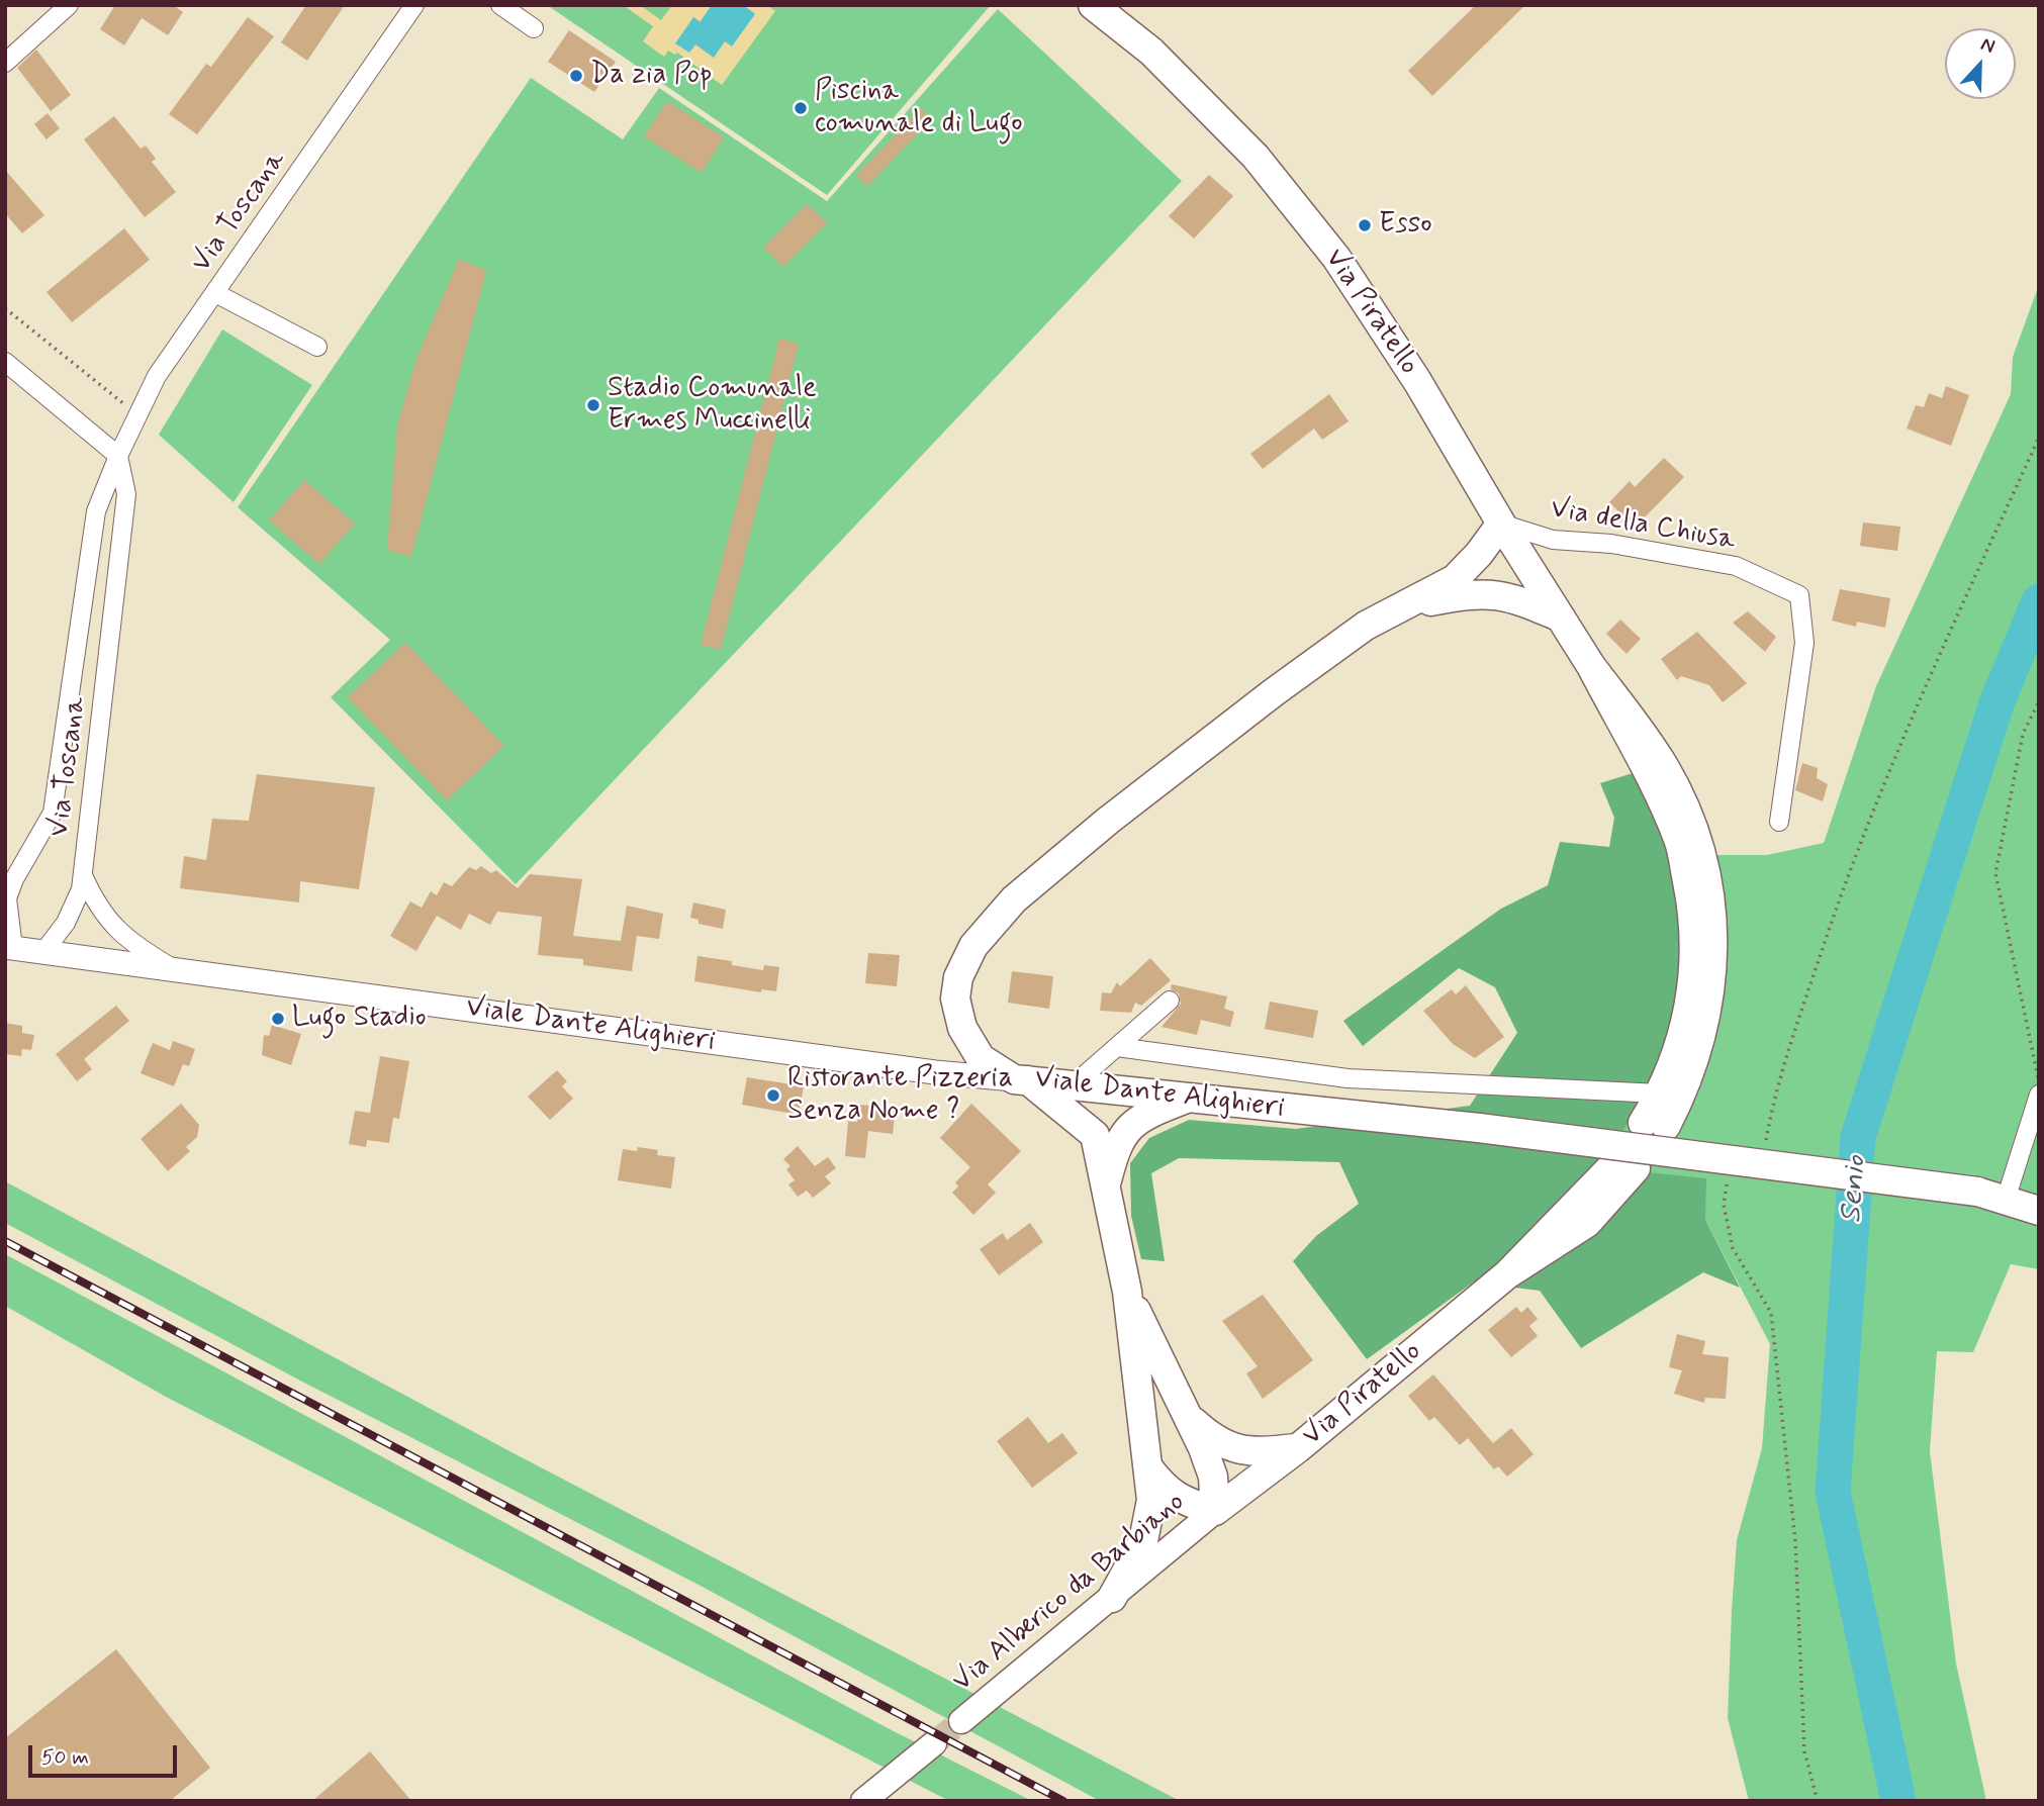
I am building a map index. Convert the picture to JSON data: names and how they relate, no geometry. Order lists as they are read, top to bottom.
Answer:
{
  "streets": {
    "main road": ["Via Piratello", "Viale Dante Alighieri", "Via Alberico da Barbiano"],
    "street": ["Via Toscana", "Via della Chiusa"]
  },
  "crossings": [
    ["Via Toscana", "Viale Dante Alighieri"],
    ["Via Piratello", "Via della Chiusa"],
    ["Via Piratello", "Via Alberico da Barbiano"]
  ],
  "water": ["Senio"],
  "places": [
    "Da zia Pop",
    "Piscina comunale di Lugo",
    "Esso",
    "Stadio Comunale Ermes Muccinelli",
    "Lugo Stadio",
    "Ristorante Pizzeria Senza Nome ?"
  ],
  "scale_bar": "50 m",
  "north": "top"
}
